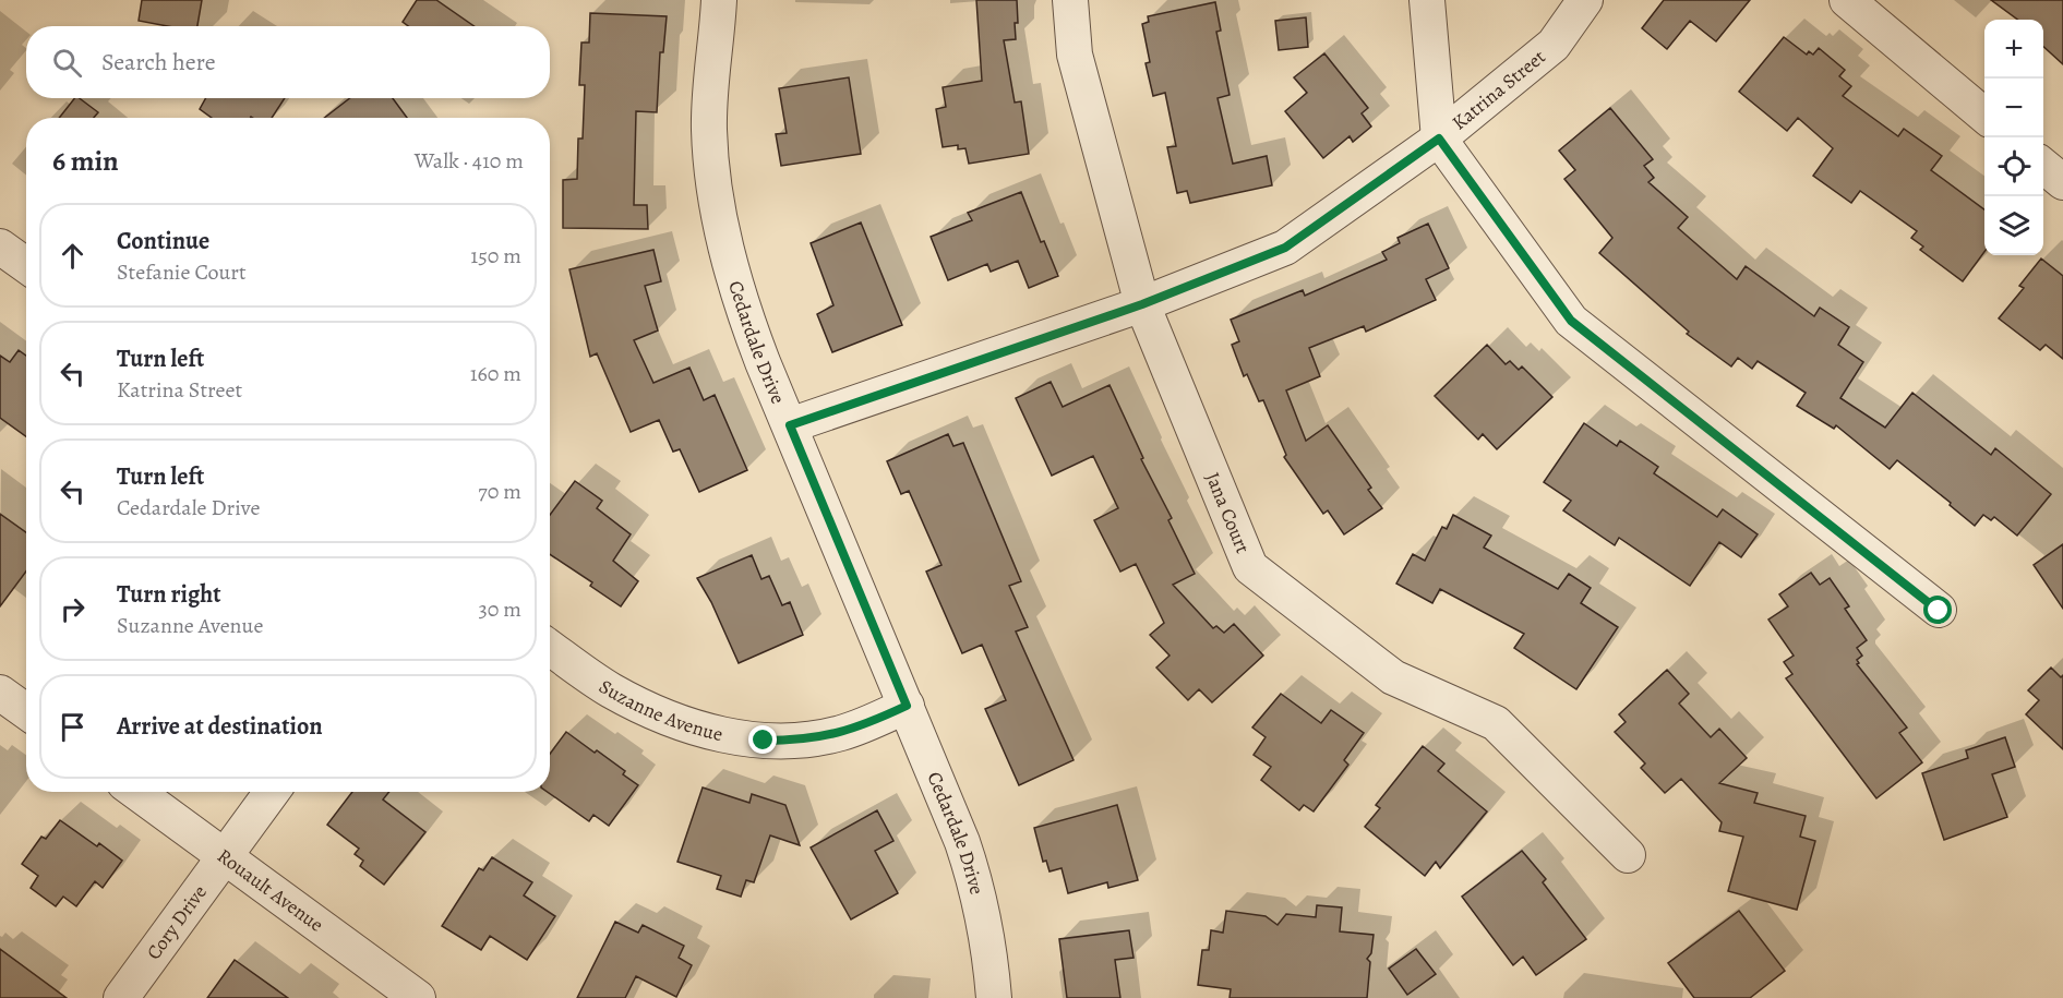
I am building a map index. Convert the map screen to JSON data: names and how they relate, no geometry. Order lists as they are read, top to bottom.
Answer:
{
  "streets": {
    "street": [
      "Katrina Street",
      "Cedardale Drive",
      "Jana Court",
      "Suzanne Avenue",
      "Rouault Avenue",
      "Cory Drive"
    ]
  },
  "crossings": [
    ["Katrina Street", "Cedardale Drive"],
    ["Katrina Street", "Jana Court"],
    ["Cedardale Drive", "Suzanne Avenue"],
    ["Rouault Avenue", "Cory Drive"]
  ],
  "page": {
    "map_buttons": ["+", "−"],
    "search": "Search here",
    "heading": ["6 min", "Walk · 410 m"],
    "list": [
      ["Continue", "Stefanie Court", "150 m"],
      ["Turn left", "Katrina Street", "160 m"],
      ["Turn left", "Cedardale Drive", "70 m"],
      ["Turn right", "Suzanne Avenue", "30 m"],
      "Arrive at destination"
    ]
  }
}
